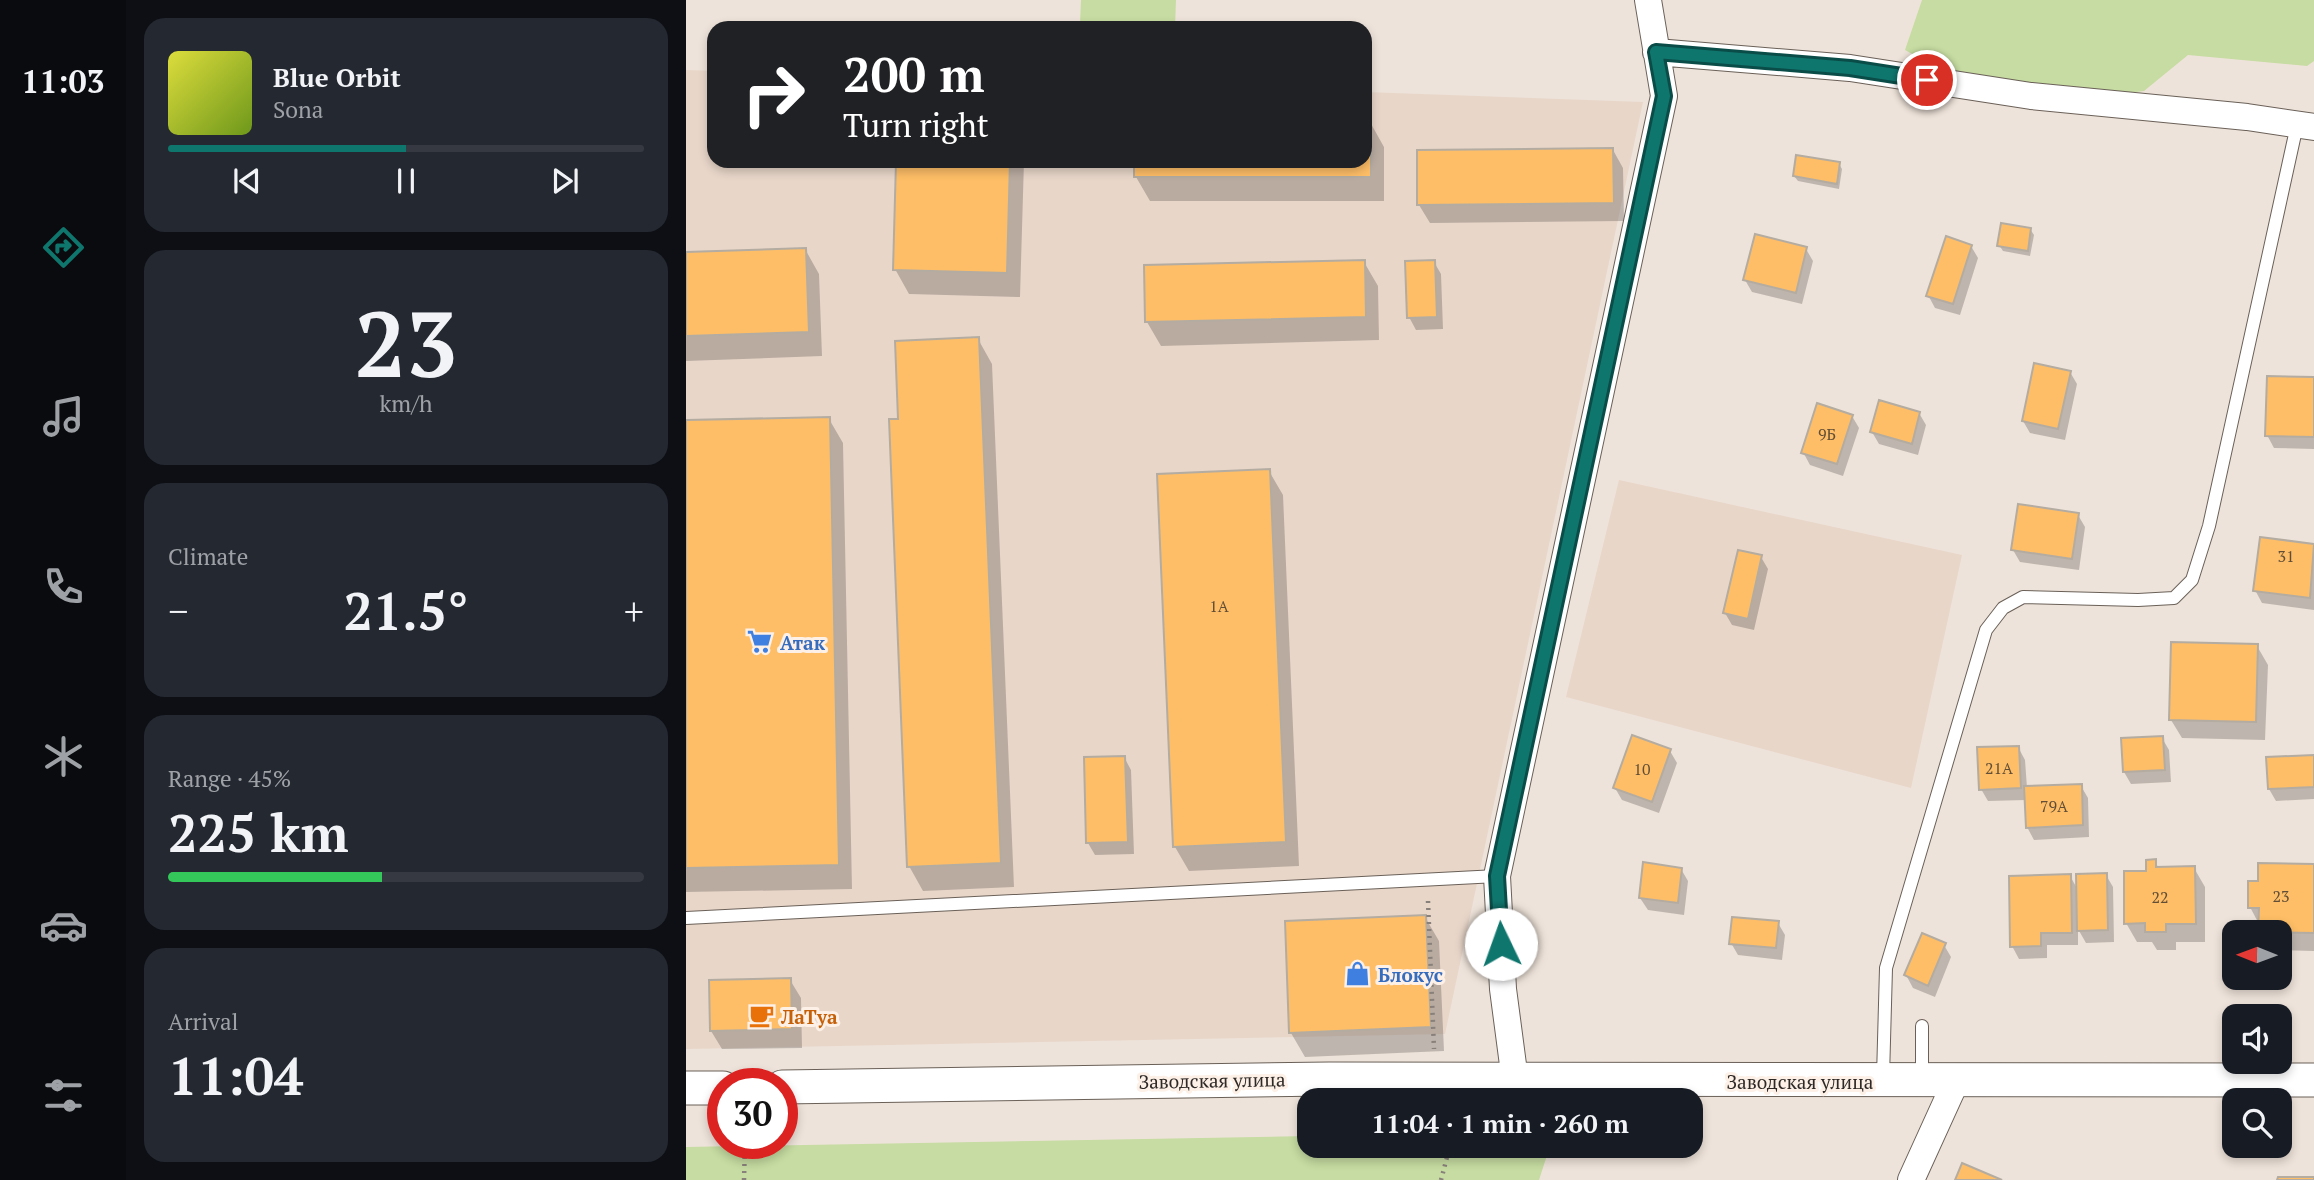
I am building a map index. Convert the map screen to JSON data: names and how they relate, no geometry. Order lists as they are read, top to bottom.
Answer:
{
  "streets": {
    "street": ["Заводская улица"]
  },
  "places": {
    "supermarket": ["Атак"],
    "shop": ["Блокус"],
    "cafe": ["ЛаТуа"]
  },
  "house_numbers": [
    "9Б",
    "31",
    "1А",
    "21А",
    "10",
    "79А",
    "23",
    "22"
  ],
  "north": "left",
  "page": {
    "tabs": "11:03",
    "turn": ["200 m", "Turn right"],
    "song": ["Blue Orbit", "Sona"],
    "tile": [
      ["23", "km/h"],
      "Climate",
      ["Range · 45%", "225 km"],
      ["Arrival", "11:04"]
    ],
    "heat": ["−", "21.5°", "+"],
    "limit": "30",
    "trip": "11:04 · 1 min · 260 m"
  }
}
